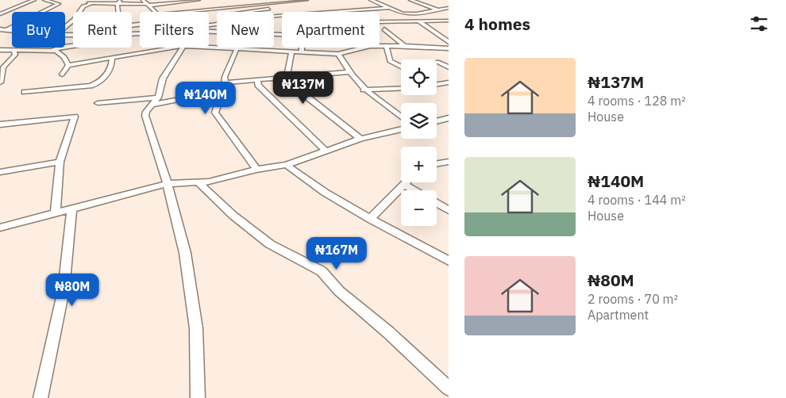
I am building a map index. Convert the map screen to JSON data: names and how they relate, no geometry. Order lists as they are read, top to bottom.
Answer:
{
  "page": {
    "heading": "4 homes",
    "chip": [
      "Buy",
      "Rent",
      "Filters",
      "New",
      "Apartment"
    ],
    "list": [
      {
        "name": "₦137M",
        "note": "4 rooms · 128 m² · House"
      },
      {
        "name": "₦140M",
        "note": "4 rooms · 144 m² · House"
      },
      {
        "name": "₦80M",
        "note": "2 rooms · 70 m² · Apartment"
      }
    ],
    "map_buttons": ["+", "−"],
    "price": [
      "₦137M",
      "₦140M",
      "₦167M",
      "₦80M"
    ]
  }
}
